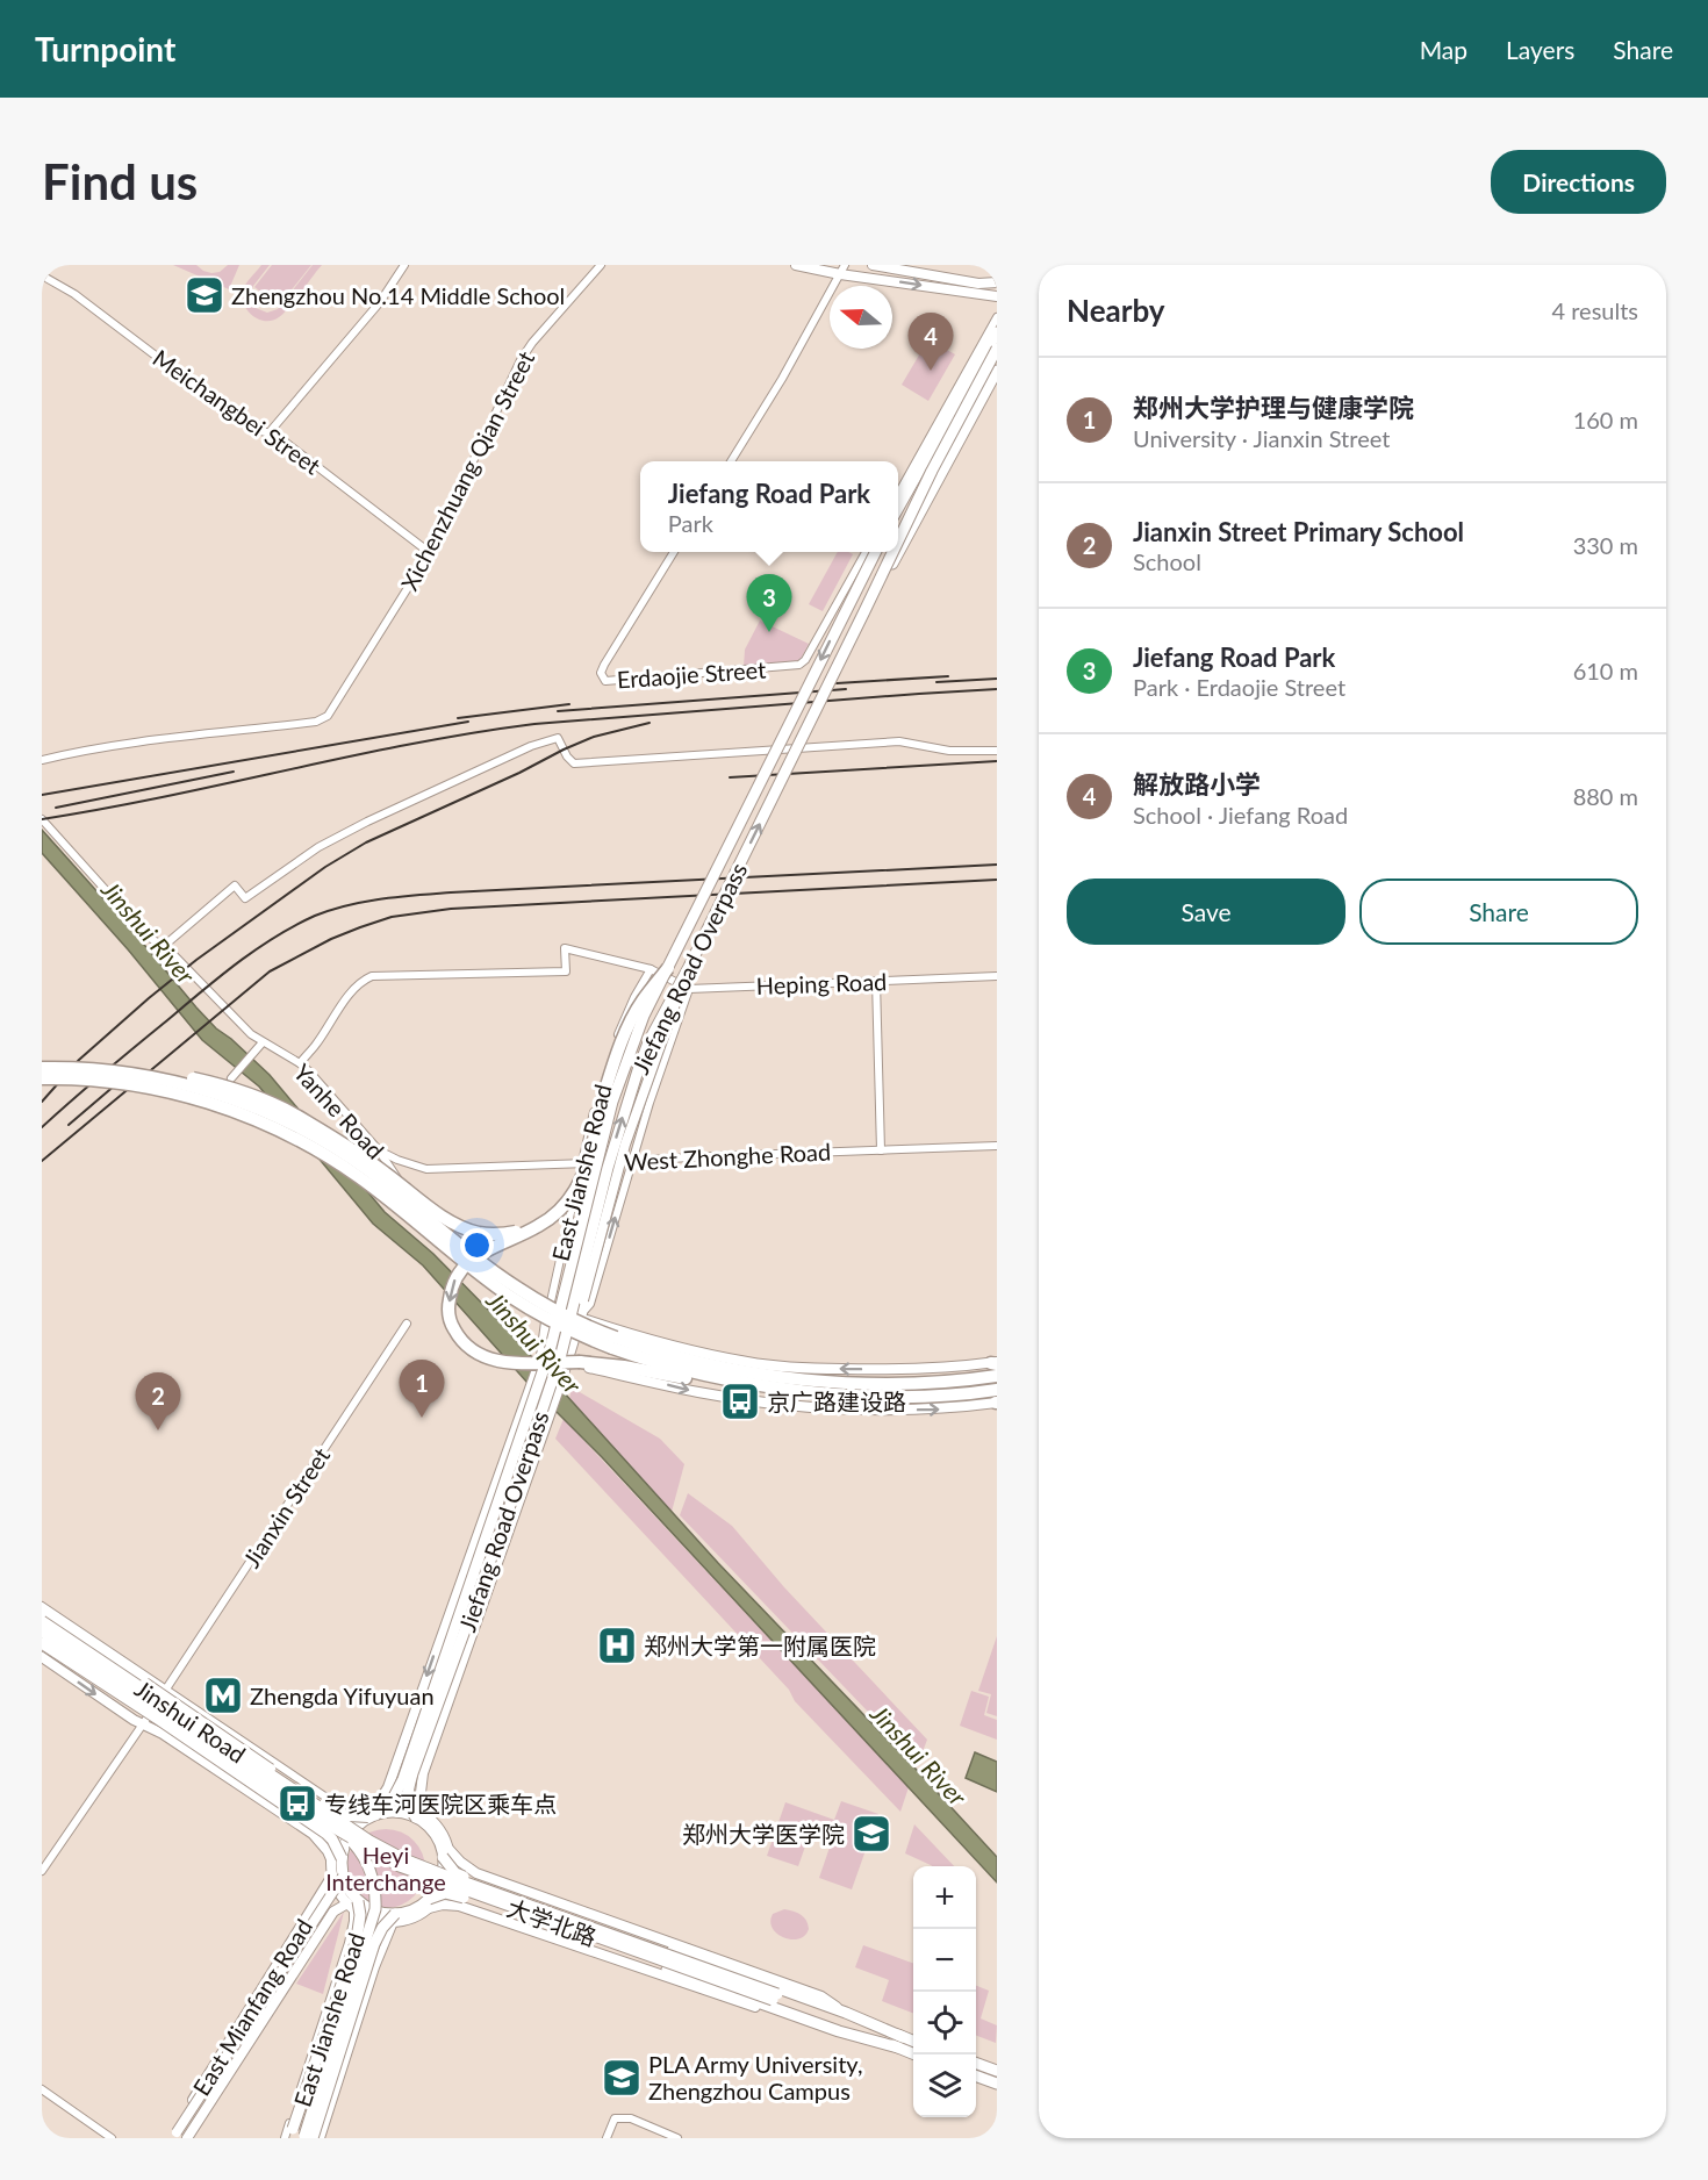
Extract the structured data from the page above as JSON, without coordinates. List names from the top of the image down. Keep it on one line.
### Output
{"streets":{"main road":["Jiefang Road Overpass","East Jianshe Road","Jinshui Road","大学北路"],"street":["Meichangbei Street","Xichenzhuang Qian Street","Erdaojie Street","Heping Road","Yanhe Road","West Zhonghe Road","Jianxin Street","East Mianfang Road"]},"crossings":[["Meichangbei Street","Xichenzhuang Qian Street"],["Heping Road","Yanhe Road"],["Heping Road","East Jianshe Road"],["Yanhe Road","West Zhonghe Road"],["West Zhonghe Road","East Jianshe Road"],["East Jianshe Road","East Mianfang Road"],["Jinshui Road","大学北路"]],"water":["Jinshui River"],"parks":["Heyi Interchange"],"places":{"school or university":["Zhengzhou No.14 Middle School","郑州大学医学院","PLA Army University, Zhengzhou Campus"],"bus stop":["京广路建设路","专线车河医院区乘车点"],"hospital":["郑州大学第一附属医院"],"metro station":["Zhengda Yifuyuan"]},"north":"left","page":{"header":"Turnpoint","nav":["Map","Layers","Share"],"buttons":["Directions",["Save","Share"]],"title":"Find us","heading":["Nearby","4 results"],"pins":["4","3","1","2"],"list":[{"mark":"1","name":"郑州大学护理与健康学院","note":"University · Jianxin Street","value":"160 m"},{"mark":"2","name":"Jianxin Street Primary School","note":"School","value":"330 m"},{"mark":"3","name":"Jiefang Road Park","note":"Park · Erdaojie Street","value":"610 m"},{"mark":"4","name":"解放路小学","note":"School · Jiefang Road","value":"880 m"}],"popup":["Jiefang Road Park","Park"],"map_buttons":["+","−"]}}
